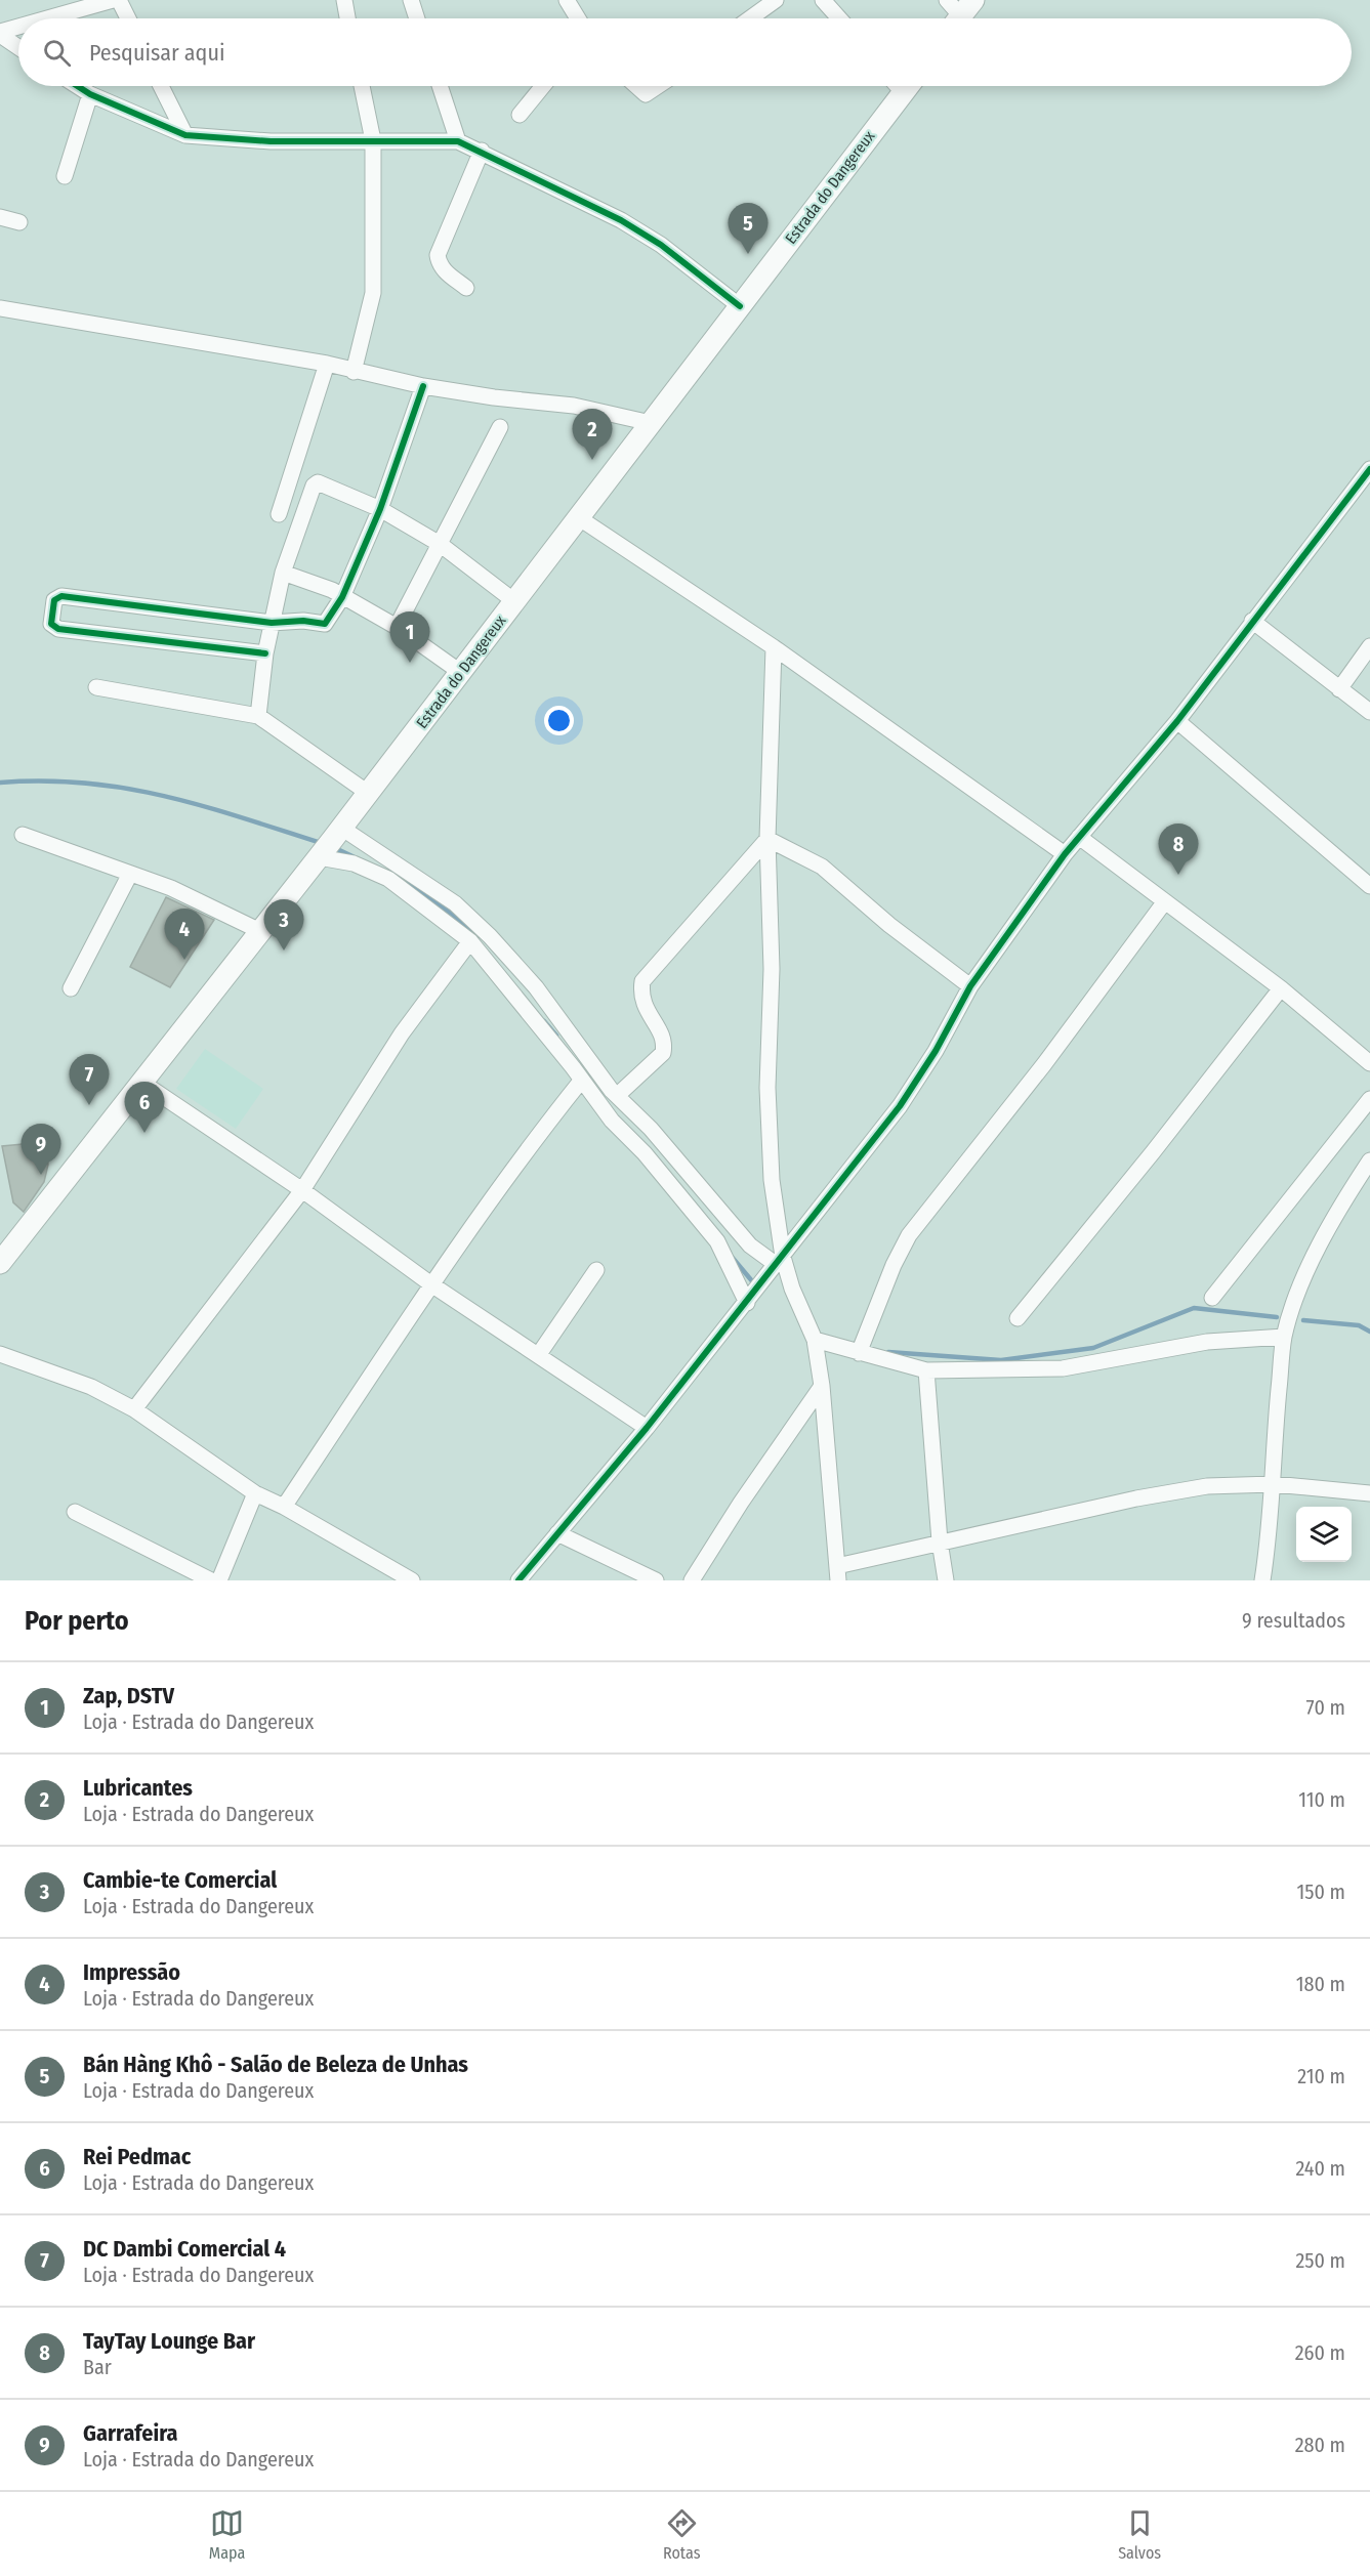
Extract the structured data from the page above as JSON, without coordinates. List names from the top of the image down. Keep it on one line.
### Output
{"streets":{"main road":["Estrada do Dangereux"]},"page":{"search":"Pesquisar aqui","pins":["5","2","1","8","3","4","7","6","9"],"heading":["Por perto","9 resultados"],"list":[{"mark":"1","name":"Zap, DSTV","note":"Loja · Estrada do Dangereux","value":"70 m"},{"mark":"2","name":"Lubricantes","note":"Loja · Estrada do Dangereux","value":"110 m"},{"mark":"3","name":"Cambie-te Comercial","note":"Loja · Estrada do Dangereux","value":"150 m"},{"mark":"4","name":"Impressão","note":"Loja · Estrada do Dangereux","value":"180 m"},{"mark":"5","name":"Bán Hàng Khô - Salão de Beleza de Unhas","note":"Loja · Estrada do Dangereux","value":"210 m"},{"mark":"6","name":"Rei Pedmac","note":"Loja · Estrada do Dangereux","value":"240 m"},{"mark":"7","name":"DC Dambi Comercial 4","note":"Loja · Estrada do Dangereux","value":"250 m"},{"mark":"8","name":"TayTay Lounge Bar","note":"Bar","value":"260 m"},{"mark":"9","name":"Garrafeira","note":"Loja · Estrada do Dangereux","value":"280 m"}],"nav":["Mapa","Rotas","Salvos"]}}
